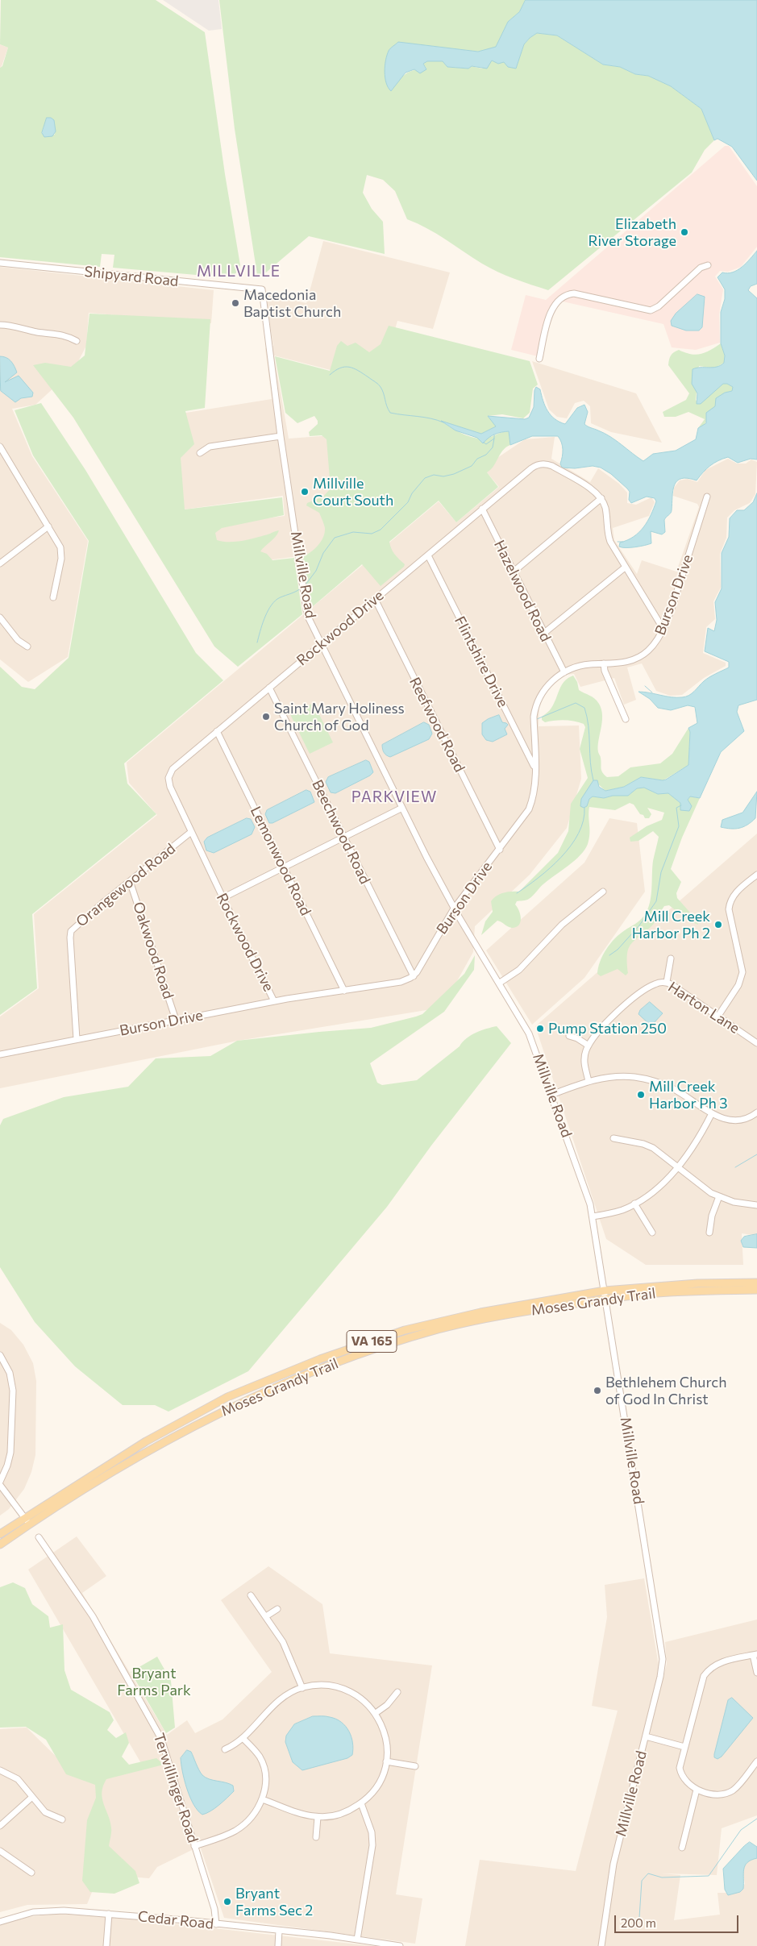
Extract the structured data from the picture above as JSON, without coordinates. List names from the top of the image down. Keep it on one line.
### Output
{"streets":{"main road":["Moses Grandy Trail","VA 165"],"street":["Shipyard Road","Millville Road","Hazelwood Road","Burson Drive","Rockwood Drive","Flintshire Drive","Reefwood Road","Beechwood Road","Lemonwood Road","Orangewood Road","Oakwood Road","Harton Lane","Terwillinger Road","Cedar Road"]},"crossings":[["Shipyard Road","Millville Road"],["Millville Road","Burson Drive"],["Millville Road","Rockwood Drive"],["Millville Road","Moses Grandy Trail"],["Hazelwood Road","Burson Drive"],["Hazelwood Road","Rockwood Drive"],["Burson Drive","Rockwood Drive"],["Burson Drive","Flintshire Drive"],["Burson Drive","Reefwood Road"],["Burson Drive","Beechwood Road"],["Burson Drive","Lemonwood Road"],["Burson Drive","Orangewood Road"],["Burson Drive","Oakwood Road"],["Rockwood Drive","Flintshire Drive"],["Rockwood Drive","Reefwood Road"],["Rockwood Drive","Beechwood Road"],["Rockwood Drive","Lemonwood Road"],["Rockwood Drive","Orangewood Road"],["Orangewood Road","Oakwood Road"],["Terwillinger Road","Cedar Road"]],"districts":["MILLVILLE","PARKVIEW"],"parks":["Bryant Farms Park"],"places":["Elizabeth River Storage","Macedonia Baptist Church","Millville Court South","Saint Mary Holiness Church of God","Mill Creek Harbor Ph 2","Pump Station 250","Mill Creek Harbor Ph 3","Bethlehem Church of God In Christ","Bryant Farms Sec 2"],"scale_bar":"200 m"}
